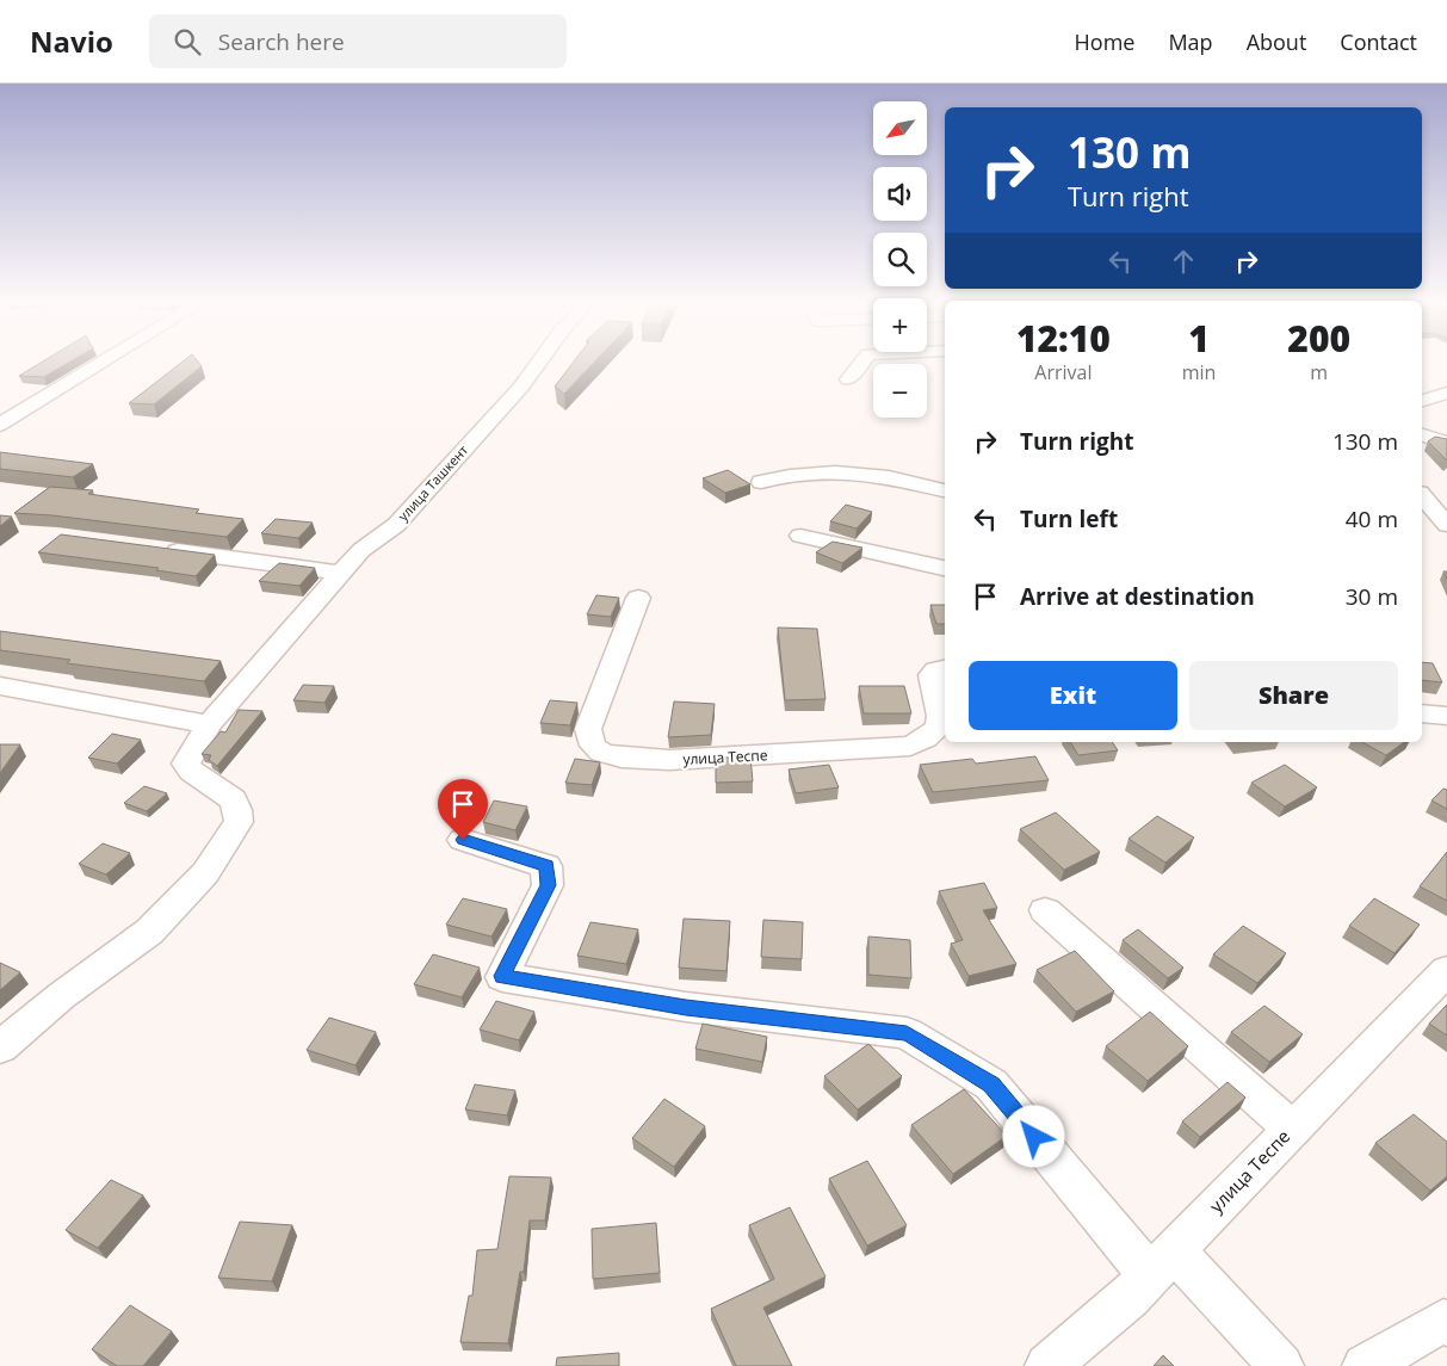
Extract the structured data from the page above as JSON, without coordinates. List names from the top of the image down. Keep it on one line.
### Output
{"streets":{"street":["улица Ташкент","улица Теспе"]},"north":"bottom left","page":{"header":"Navio","search":"Search here","nav":["Home","Map","About","Contact"],"map_buttons":["+","−"],"turn":["130 m","Turn right"],"eta":["12:10","Arrival","1","min","200","m"],"list":[{"name":"Turn right","value":"130 m"},{"name":"Turn left","value":"40 m"},{"name":"Arrive at destination","value":"30 m"}],"buttons":["Exit","Share"]}}
